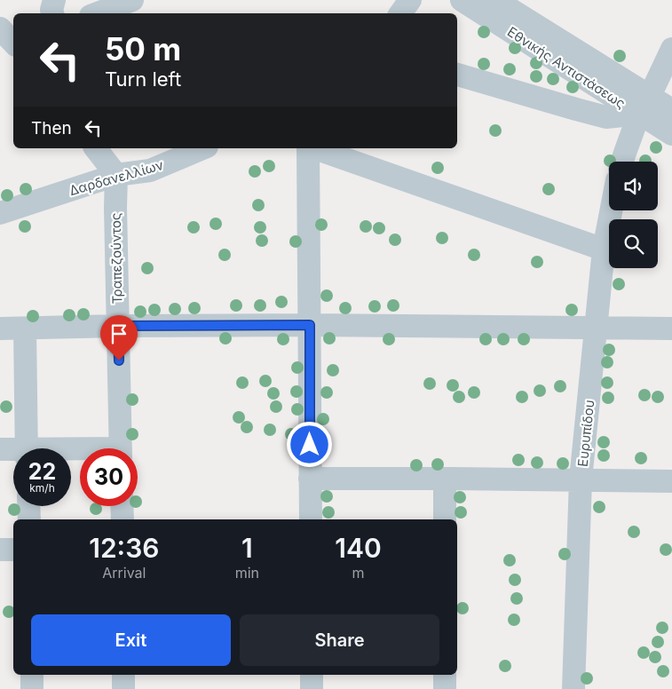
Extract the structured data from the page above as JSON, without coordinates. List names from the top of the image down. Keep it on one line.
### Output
{"streets":{"street":["Εθνικής Αντιστάσεως","Δαρδανελλίων","Τραπεζούντος","Ευρυπίδου"]},"crossings":[["Δαρδανελλίων","Τραπεζούντος"]],"page":{"turn":["50 m","Turn left"],"then":"Then","speed":"22 km/h","limit":"30","eta":["12:36","Arrival","1","min","140","m"],"buttons":["Exit","Share"]}}
